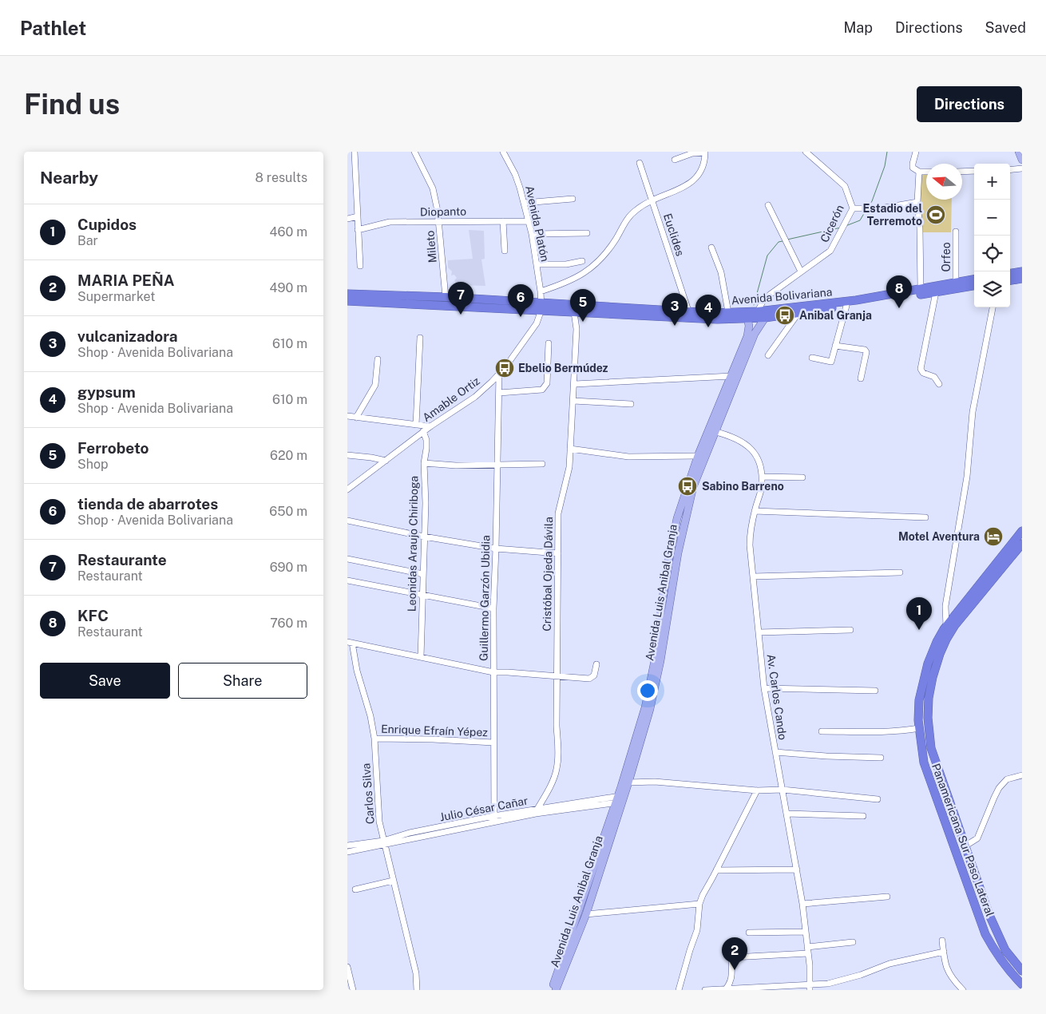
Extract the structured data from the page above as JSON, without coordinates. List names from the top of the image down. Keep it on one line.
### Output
{"streets":{"highway":["Avenida Bolivariana","Panamericana Sur Paso Lateral"],"main road":["Avenida Luis Anibal Granja"],"street":["Diopanto","Avenida Platón","Cicerón","Euclides","Mileto","Orfeo","Amable Ortiz","Leonidas Araujo Chiriboga","Cristóbal Ojeda Dávila","Guillermo Garzón Ubidia","Av. Carlos Cando","Enrique Efraín Yépez","Carlos Silva","Julio César Cañar"]},"crossings":[["Diopanto","Avenida Platón"],["Diopanto","Mileto"],["Avenida Platón","Avenida Bolivariana"],["Avenida Platón","Amable Ortiz"],["Cicerón","Avenida Bolivariana"],["Euclides","Avenida Bolivariana"],["Mileto","Avenida Bolivariana"],["Orfeo","Avenida Bolivariana"],["Avenida Bolivariana","Amable Ortiz"],["Avenida Bolivariana","Cristóbal Ojeda Dávila"],["Avenida Bolivariana","Avenida Luis Anibal Granja"],["Amable Ortiz","Leonidas Araujo Chiriboga"],["Amable Ortiz","Guillermo Garzón Ubidia"],["Cristóbal Ojeda Dávila","Julio César Cañar"],["Avenida Luis Anibal Granja","Av. Carlos Cando"],["Avenida Luis Anibal Granja","Julio César Cañar"],["Guillermo Garzón Ubidia","Enrique Efraín Yépez"],["Guillermo Garzón Ubidia","Julio César Cañar"],["Enrique Efraín Yépez","Carlos Silva"],["Carlos Silva","Julio César Cañar"]],"places":{"sports":["Estadio del Terremoto"],"bus stop":["Anibal Granja","Ebelio Bermúdez","Sabino Barreno"],"hotel":["Motel Aventura"]},"north":"left","page":{"header":"Pathlet","nav":["Map","Directions","Saved"],"buttons":["Directions",["Save","Share"]],"title":"Find us","heading":["Nearby","8 results"],"map_buttons":["+","−"],"list":[{"mark":"1","name":"Cupidos","note":"Bar","value":"460 m"},{"mark":"2","name":"MARIA PEÑA","note":"Supermarket","value":"490 m"},{"mark":"3","name":"vulcanizadora","note":"Shop · Avenida Bolivariana","value":"610 m"},{"mark":"4","name":"gypsum","note":"Shop · Avenida Bolivariana","value":"610 m"},{"mark":"5","name":"Ferrobeto","note":"Shop","value":"620 m"},{"mark":"6","name":"tienda de abarrotes","note":"Shop · Avenida Bolivariana","value":"650 m"},{"mark":"7","name":"Restaurante","note":"Restaurant","value":"690 m"},{"mark":"8","name":"KFC","note":"Restaurant","value":"760 m"}],"pins":["8","7","6","5","3","4","1","2"]}}
